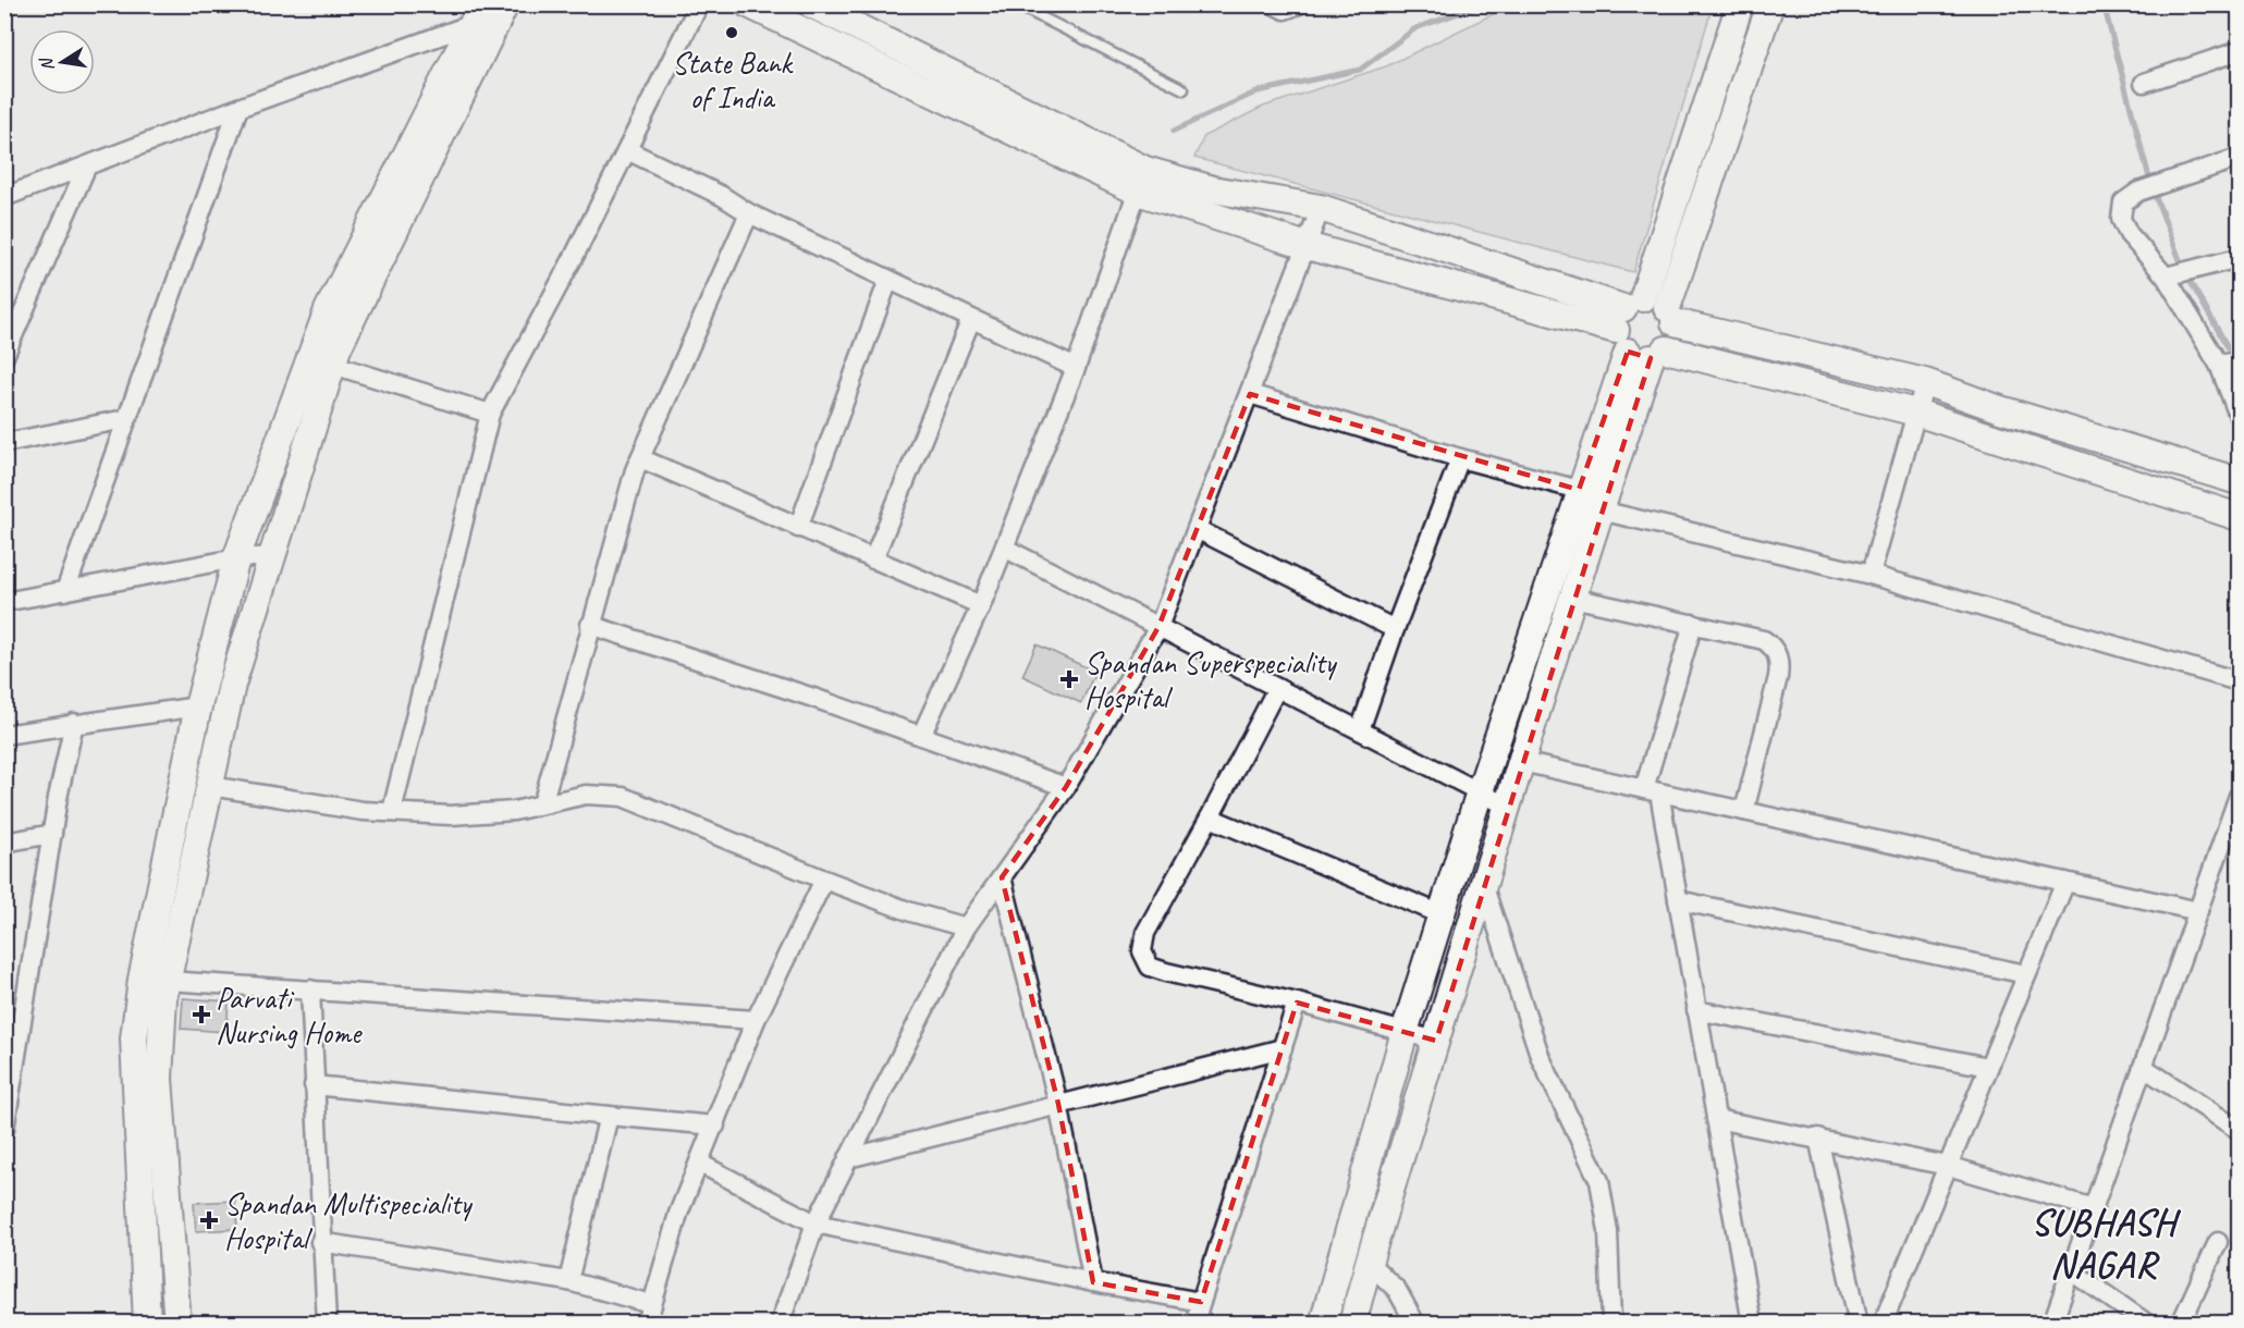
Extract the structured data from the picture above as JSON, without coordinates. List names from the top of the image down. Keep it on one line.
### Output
{"districts":["SUBHASH NAGAR"],"places":{"other":["State Bank of India"],"health":["Spandan Superspeciality Hospital","Parvati Nursing Home","Spandan Multispeciality Hospital"]},"north":"left"}
